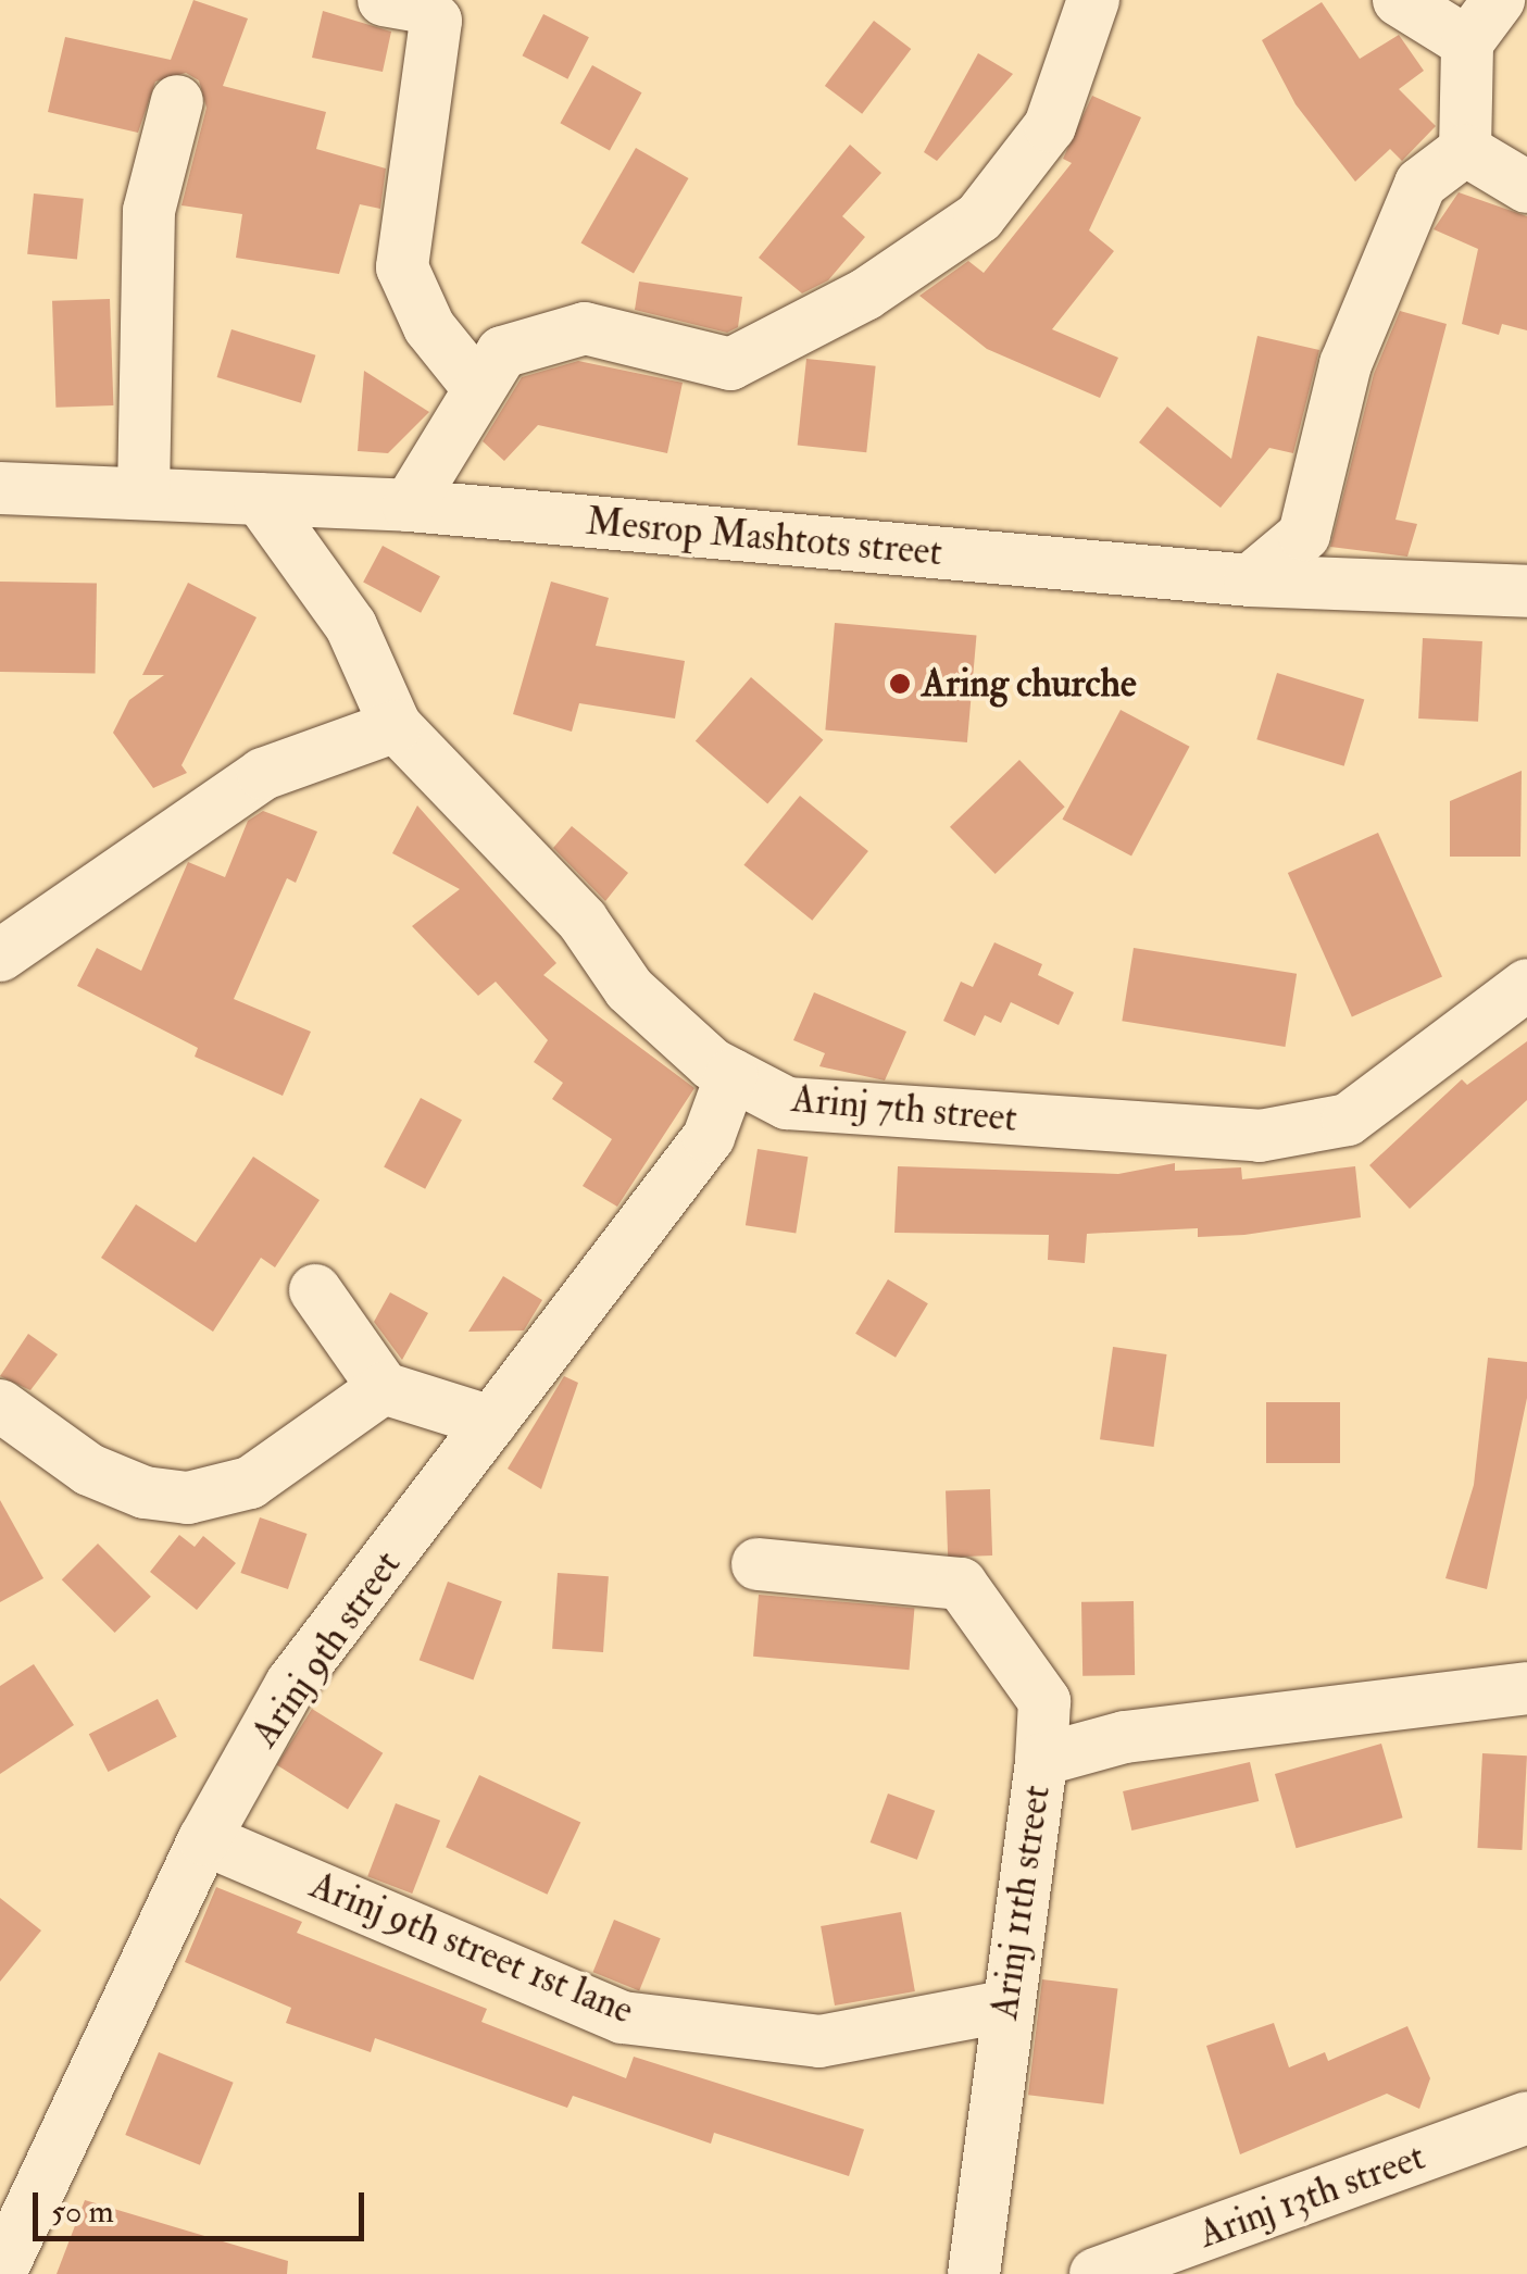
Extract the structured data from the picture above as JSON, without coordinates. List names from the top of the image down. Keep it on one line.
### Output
{"streets":{"street":["Mesrop Mashtots street","Arinj 7th street","Arinj 9th street","Arinj 11th street","Arinj 9th street 1st lane","Arinj 13th street"]},"crossings":[["Mesrop Mashtots street","Arinj 7th street"],["Arinj 7th street","Arinj 9th street"],["Arinj 9th street","Arinj 9th street 1st lane"],["Arinj 11th street","Arinj 9th street 1st lane"]],"places":["Aring churche"],"scale_bar":"50 m"}
